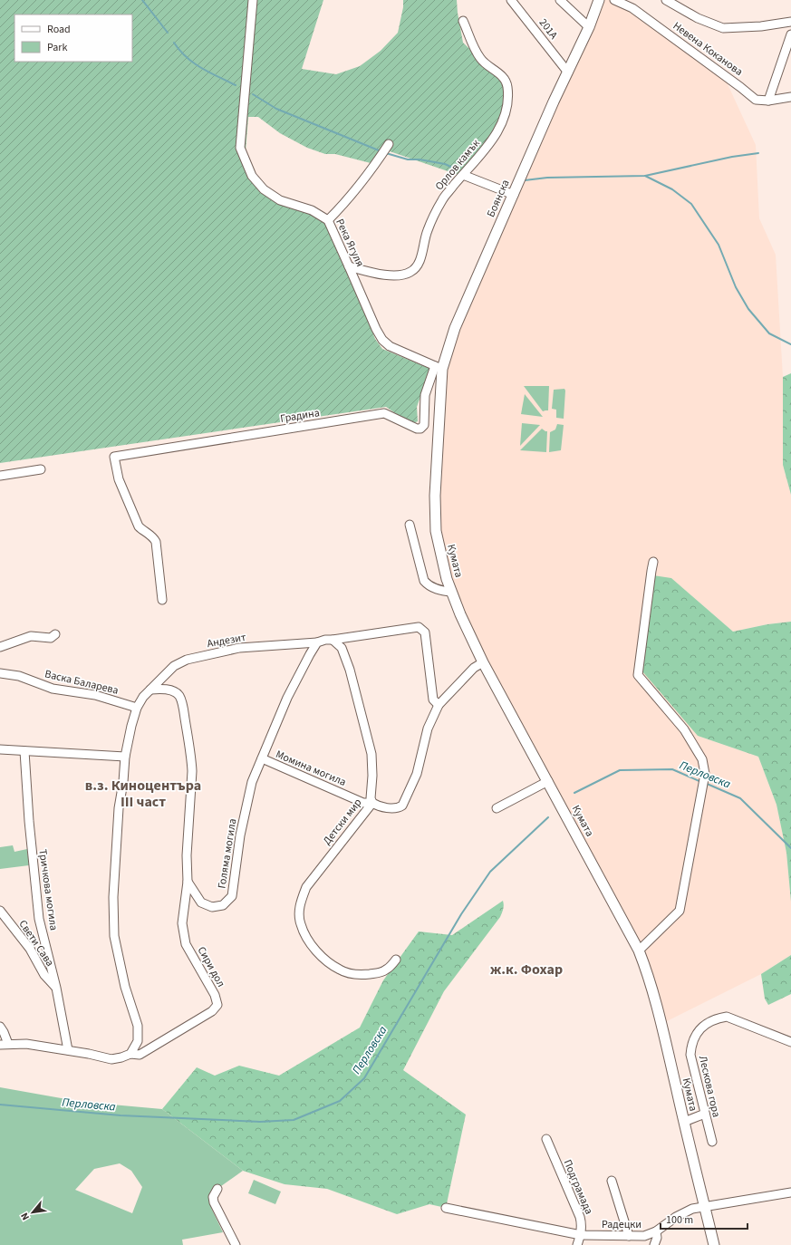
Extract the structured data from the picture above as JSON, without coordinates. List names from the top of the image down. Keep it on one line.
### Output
{"streets":{"main road":["Боянска","Кумата"],"street":["201А","Невена Коканова","Орлов камък","Река Ягуля","Градина","Андезит","Васка Баларева","Момина могила","Детски мир","Голяма могила","Тричкова могила","Свети Сава","Сири дол","Лескова гора","Подграмада","Радецки"]},"crossings":[["201А","Боянска"],["Орлов камък","Река Ягуля"],["Боянска","Река Ягуля"],["Боянска","Градина"],["Боянска","Кумата"],["Река Ягуля","Градина"],["Кумата","Детски мир"],["Кумата","Радецки"],["Андезит","Голяма могила"],["Момина могила","Детски мир"],["Момина могила","Голяма могила"],["Голяма могила","Сири дол"],["Тричкова могила","Свети Сава"],["Подграмада","Радецки"]],"districts":["в.з. Киноцентъра ІІІ част","ж.к. Фохар"],"water":["Перловска"],"legend":["Road","Park"],"scale_bar":"100 m","north":"bottom left"}
